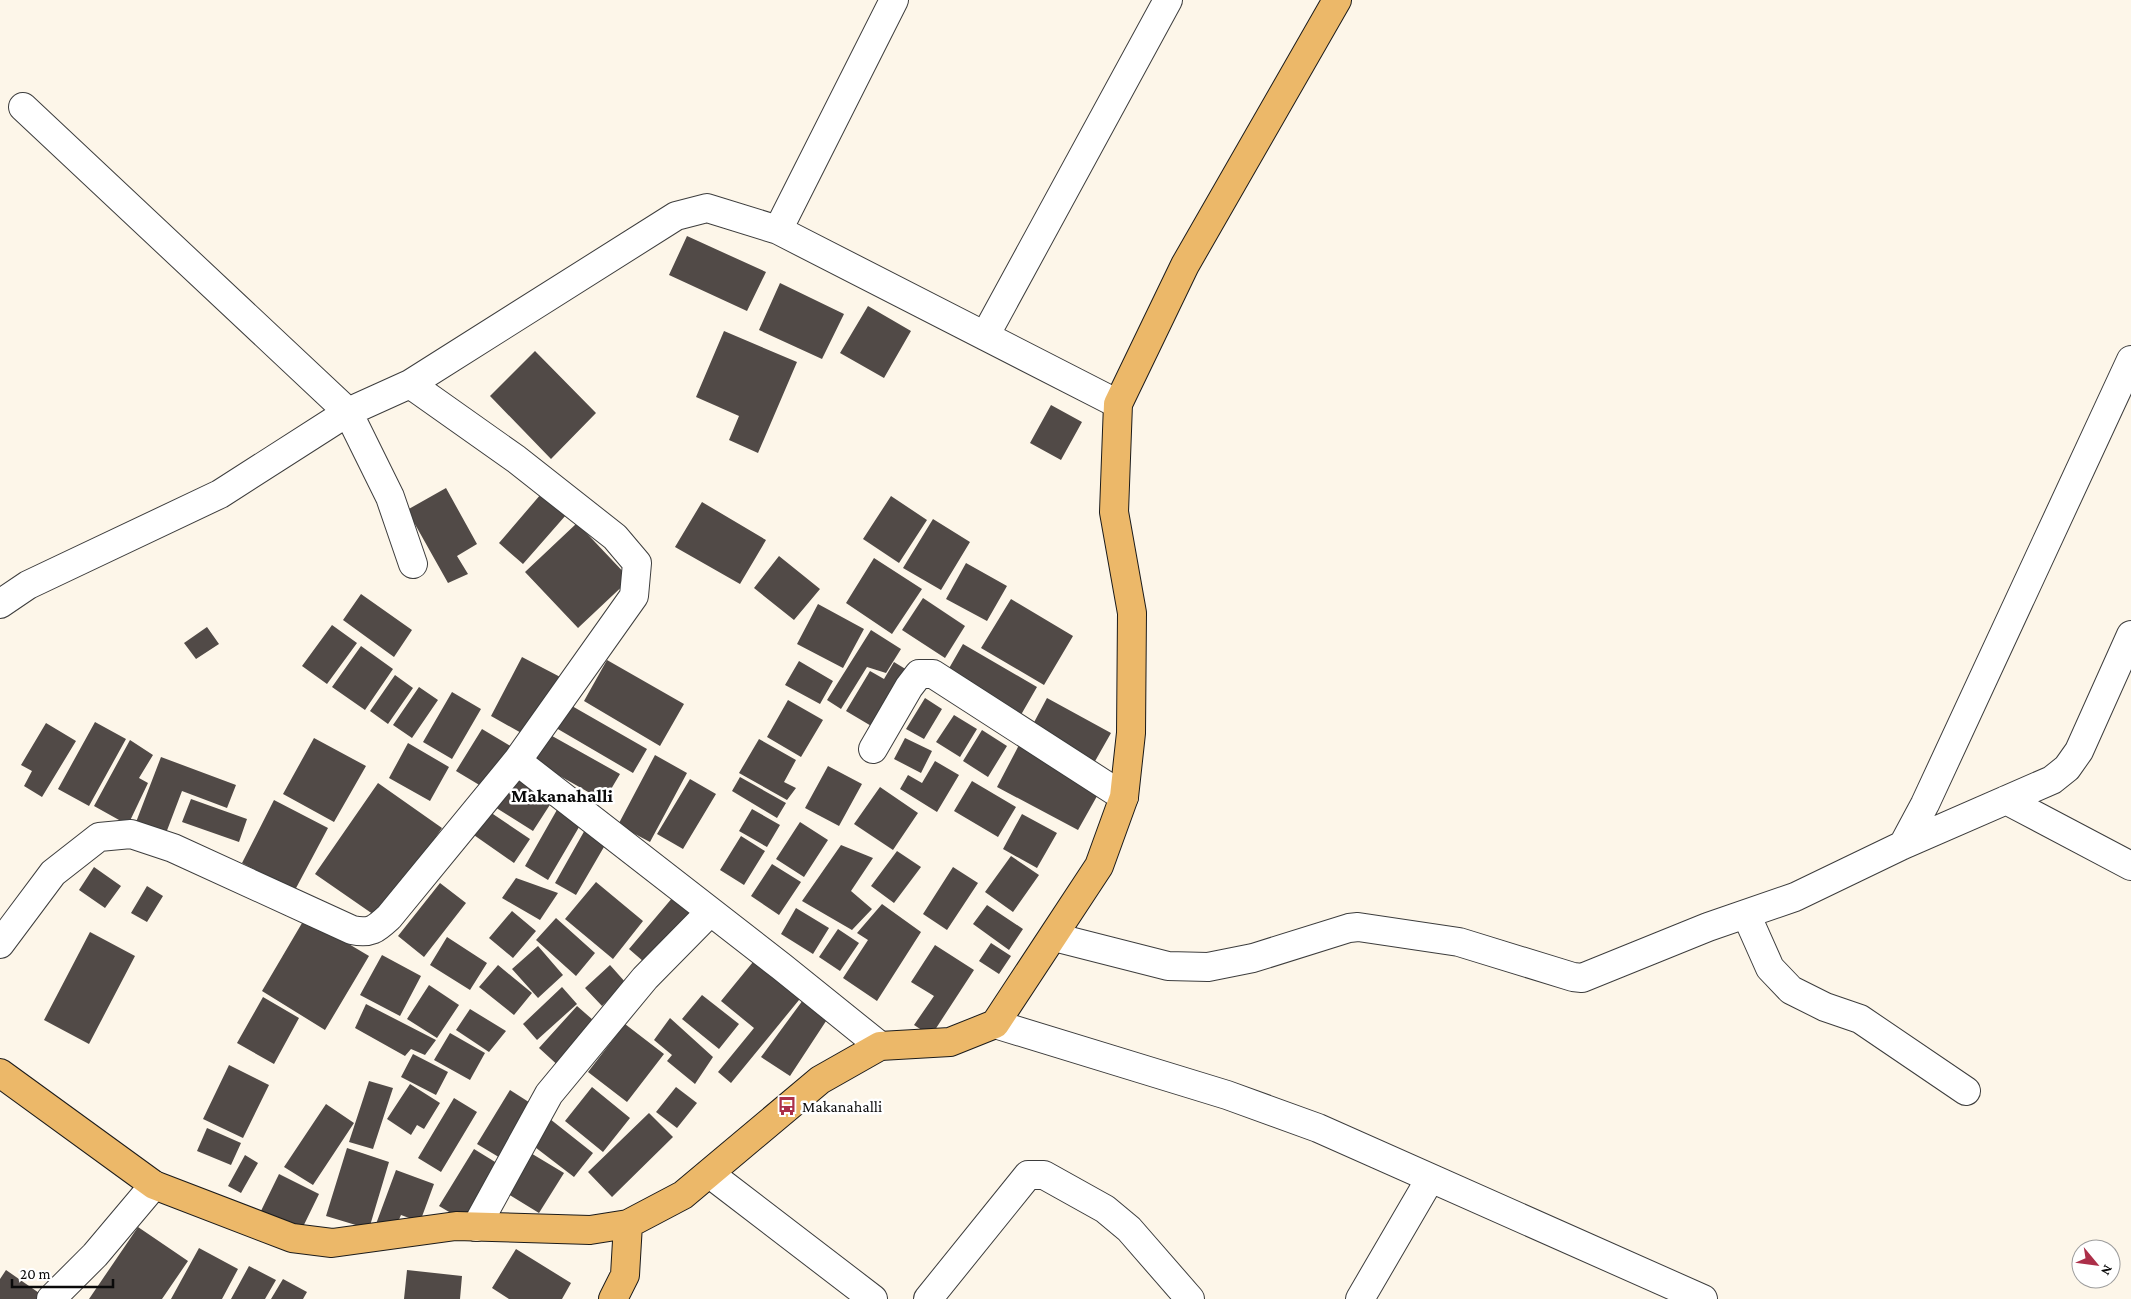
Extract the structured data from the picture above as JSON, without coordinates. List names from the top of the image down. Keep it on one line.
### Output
{"districts":["Makanahalli"],"places":{"bus stop":["Makanahalli"]},"scale_bar":"20 m","north":"bottom right"}
